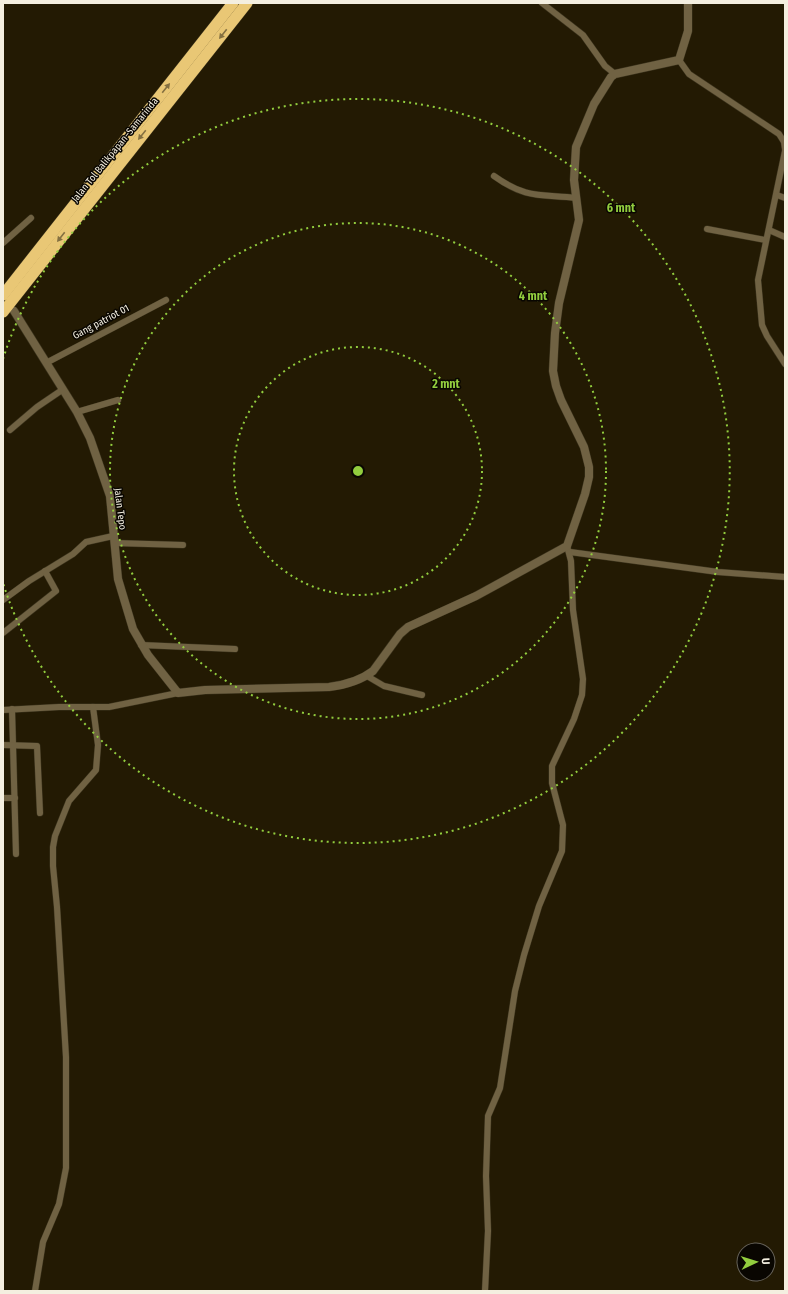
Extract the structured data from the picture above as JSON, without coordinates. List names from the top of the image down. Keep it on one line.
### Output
{"streets":{"highway":["Jalan Tol Balikpapan–Samarinda"],"street":["Gang patriot 01","Jalan Tepo"]},"crossings":[["Jalan Tol Balikpapan–Samarinda","Jalan Tepo"],["Gang patriot 01","Jalan Tepo"]],"north":"right","rings":["6 mnt","4 mnt","2 mnt"]}
